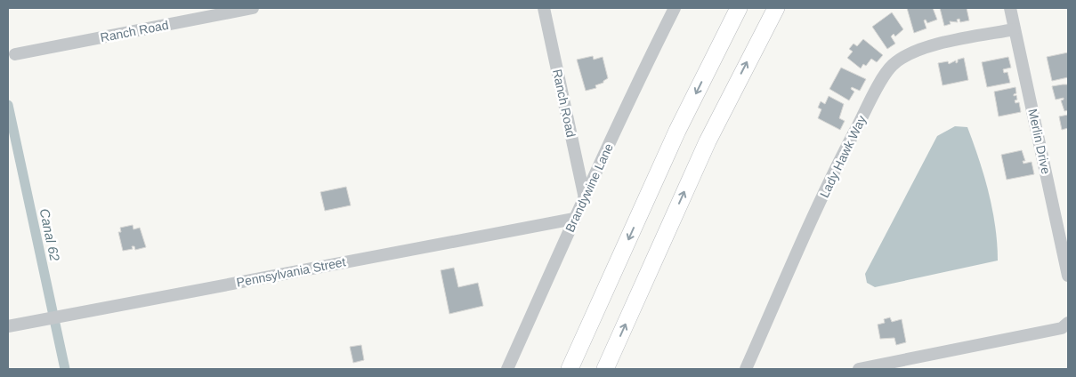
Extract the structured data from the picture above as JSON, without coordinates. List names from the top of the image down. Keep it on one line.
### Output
{"streets":{"street":["Ranch Road","Merlin Drive","Lady Hawk Way","Brandywine Lane","Pennsylvania Street"]},"crossings":[["Ranch Road","Brandywine Lane"],["Merlin Drive","Lady Hawk Way"],["Brandywine Lane","Pennsylvania Street"]],"water":["Canal 62"]}
